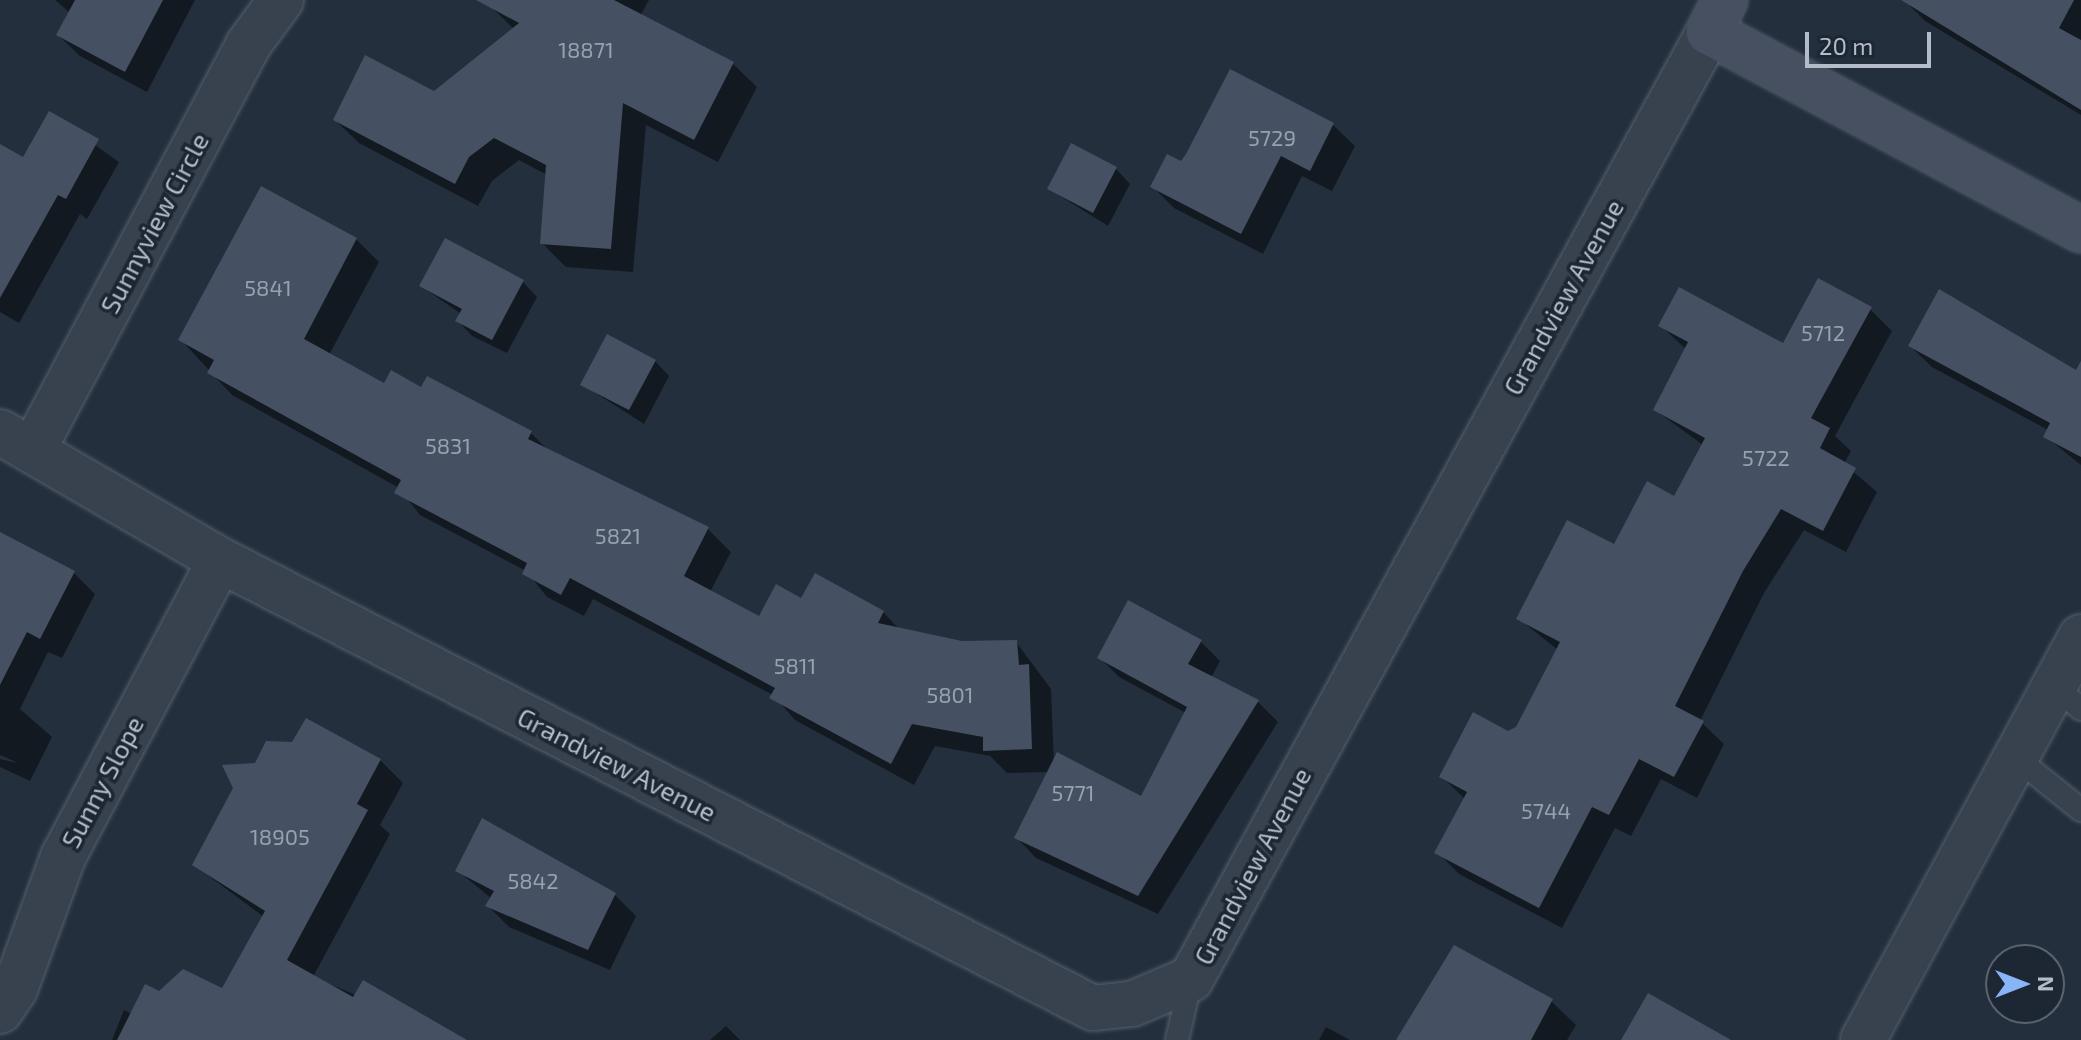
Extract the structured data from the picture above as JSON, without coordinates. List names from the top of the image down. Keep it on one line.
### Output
{"streets":{"street":["Sunnyview Circle","Grandview Avenue","Sunny Slope"]},"crossings":[["Sunnyview Circle","Grandview Avenue"],["Grandview Avenue","Sunny Slope"]],"house_numbers":["18871","5729","5841","5712","5831","5722","5821","5811","5801","5771","5744","18905","5842"],"scale_bar":"20 m","north":"right"}
